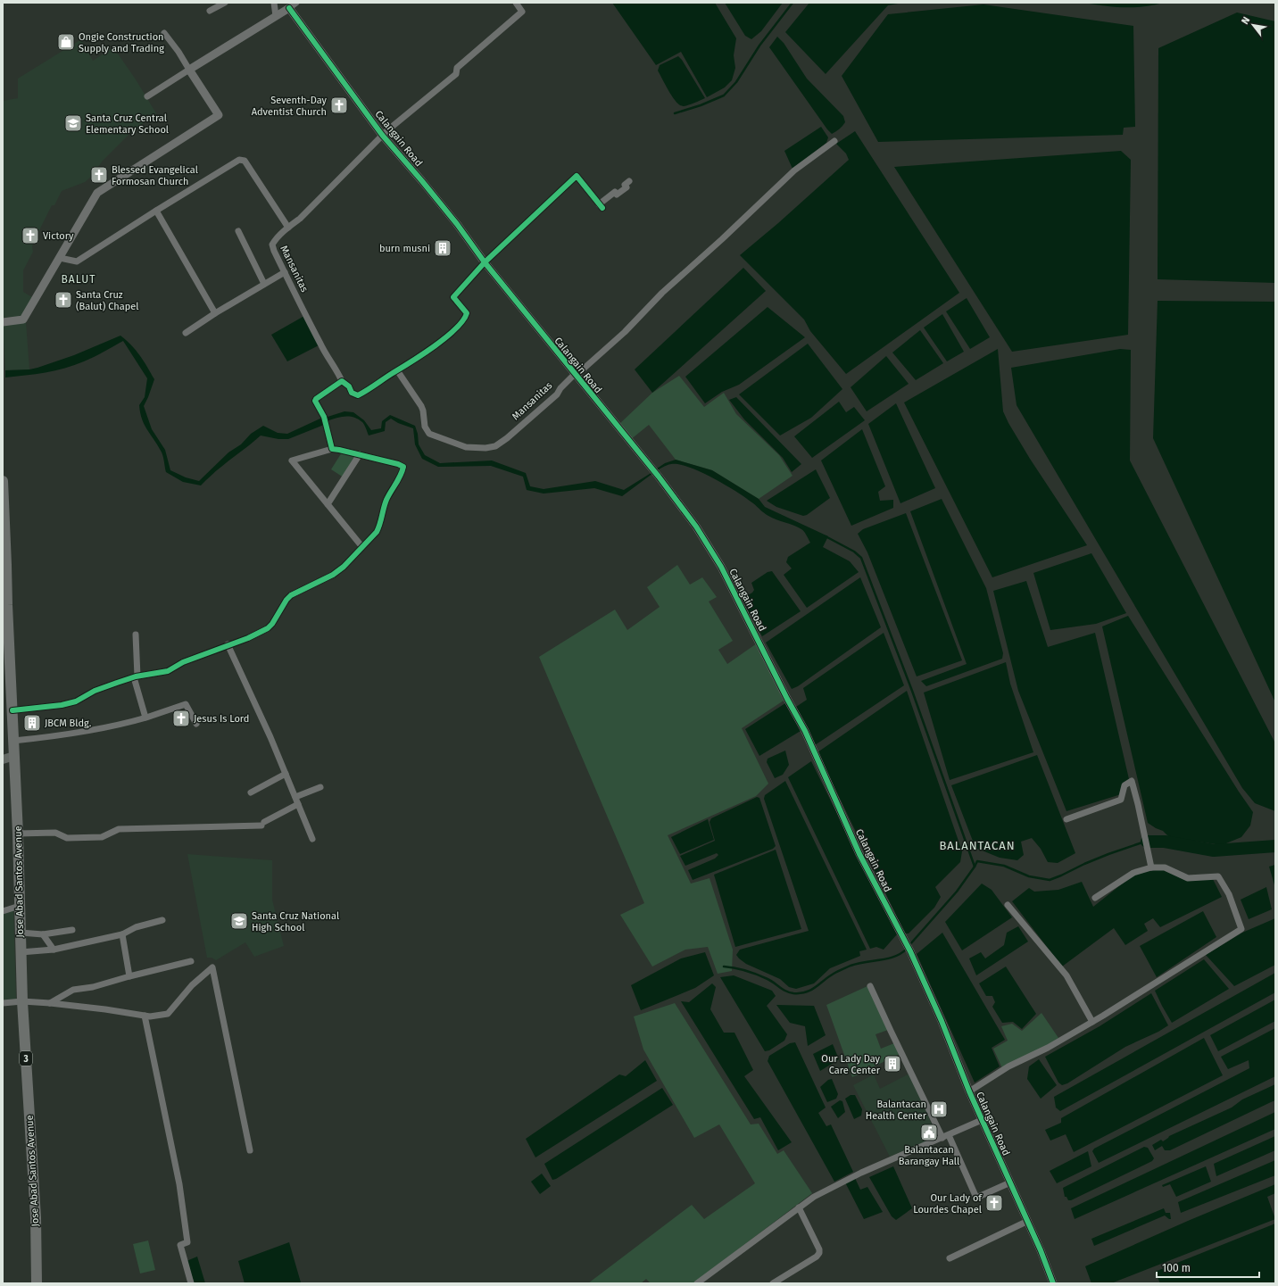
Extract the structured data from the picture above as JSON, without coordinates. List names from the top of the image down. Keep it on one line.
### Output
{"streets":{"main road":["Jose Abad Santos Avenue","3"],"street":["Calangain Road","Mansanitas"]},"crossings":[["Calangain Road","Mansanitas"]],"districts":["BALUT","BALANTACAN"],"places":{"shop":["Ongie Construction Supply and Trading"],"church":["Seventh-Day Adventist Church","Blessed Evangelical Formosan Church","Victory","Santa Cruz (Balut) Chapel","Jesus Is Lord","Our Lady of Lourdes Chapel"],"school or university":["Santa Cruz Central Elementary School","Santa Cruz National High School"],"building":["burn musni","JBCM Bldg.","Our Lady Day Care Center"],"hospital":["Balantacan Health Center"],"public building":["Balantacan Barangay Hall"]},"scale_bar":"100 m","north":"top left"}
